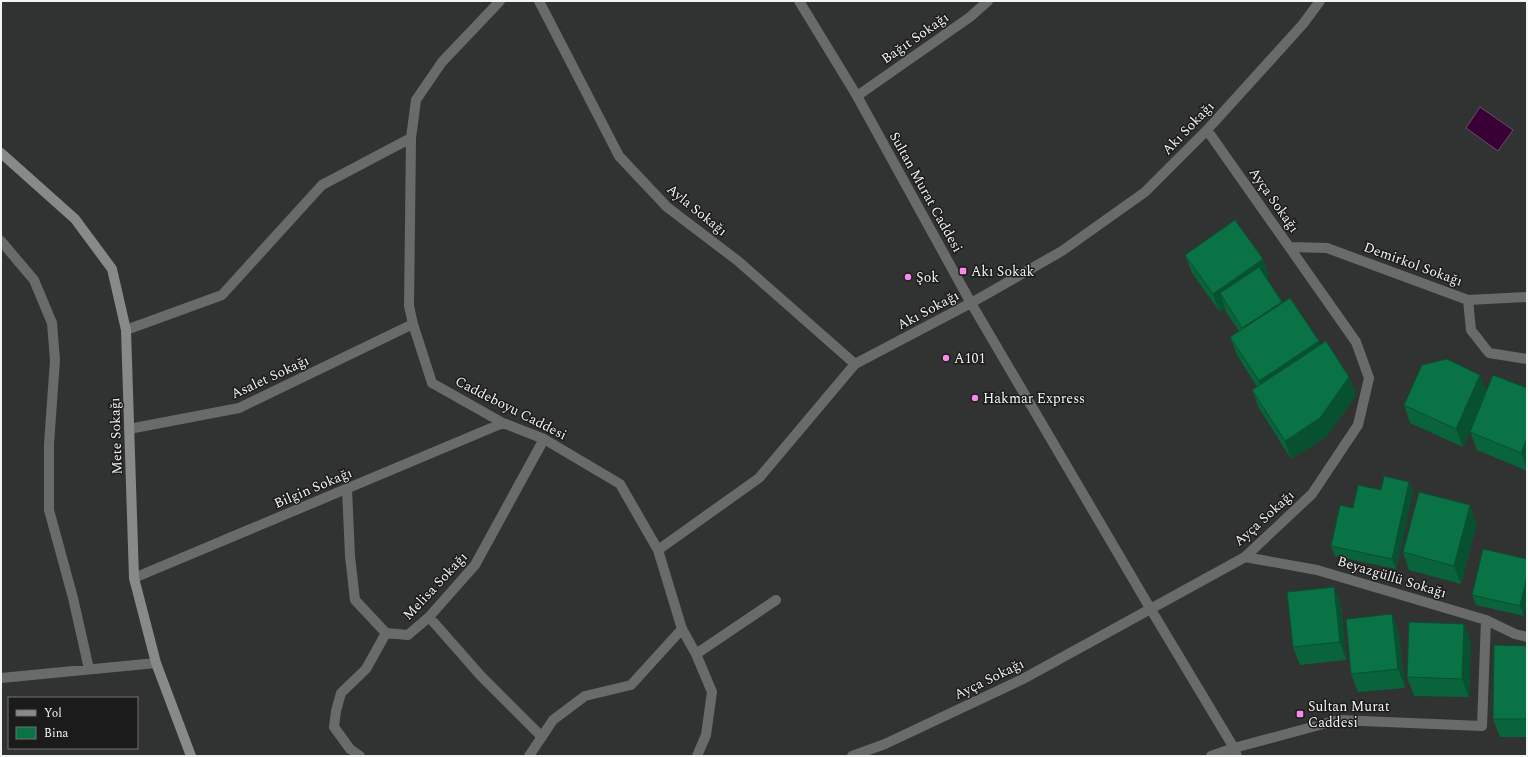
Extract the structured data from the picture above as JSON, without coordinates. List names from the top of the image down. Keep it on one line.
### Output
{"streets":{"main road":["Mete Sokağı"],"street":["Bağıt Sokağı","Akı Sokağı","Sultan Murat Caddesi","Ayça Sokağı","Ayla Sokağı","Demirkol Sokağı","Asalet Sokağı","Caddeboyu Caddesi","Bilgin Sokağı","Beyazgüllü Sokağı","Melisa Sokağı"]},"crossings":[["Bağıt Sokağı","Sultan Murat Caddesi"],["Akı Sokağı","Sultan Murat Caddesi"],["Akı Sokağı","Ayça Sokağı"],["Akı Sokağı","Ayla Sokağı"],["Akı Sokağı","Caddeboyu Caddesi"],["Sultan Murat Caddesi","Ayça Sokağı"],["Ayça Sokağı","Demirkol Sokağı"],["Ayça Sokağı","Beyazgüllü Sokağı"],["Asalet Sokağı","Caddeboyu Caddesi"],["Asalet Sokağı","Mete Sokağı"],["Caddeboyu Caddesi","Bilgin Sokağı"],["Caddeboyu Caddesi","Melisa Sokağı"],["Mete Sokağı","Bilgin Sokağı"]],"places":{"transit":["Akı Sokak","Sultan Murat Caddesi"],"other":["Şok","A101","Hakmar Express"]},"legend":["Yol","Bina"]}
